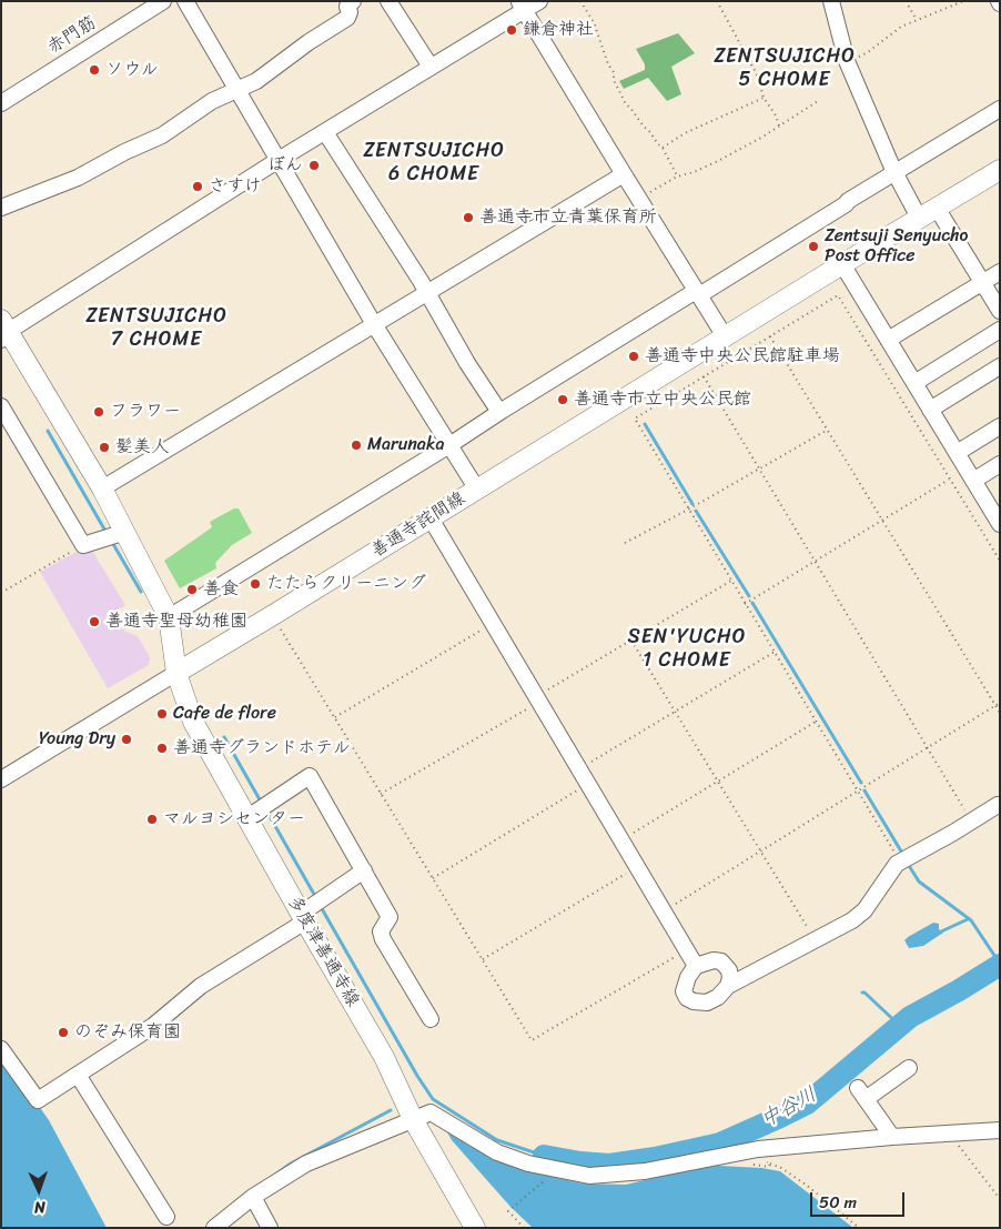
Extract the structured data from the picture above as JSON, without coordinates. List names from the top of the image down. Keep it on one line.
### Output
{"streets":{"main road":["善通寺詫間線","多度津善通寺線"],"street":["赤門筋"]},"crossings":[["善通寺詫間線","多度津善通寺線"]],"districts":["ZENTSUJICHO 5 CHOME","ZENTSUJICHO 6 CHOME","ZENTSUJICHO 7 CHOME","SEN'YUCHO 1 CHOME"],"water":["中谷川"],"places":["鎌倉神社","ソウル","ぼん","さすけ","善通寺市立青葉保育所","Zentsuji Senyucho Post Office","善通寺中央公民館駐車場","善通寺市立中央公民館","フラワー","Marunaka","髪美人","たたらクリーニング","善食","善通寺聖母幼稚園","Cafe de flore","Young Dry","善通寺グランドホテル","マルヨシセンター","のぞみ保育園"],"scale_bar":"50 m","north":"bottom"}
